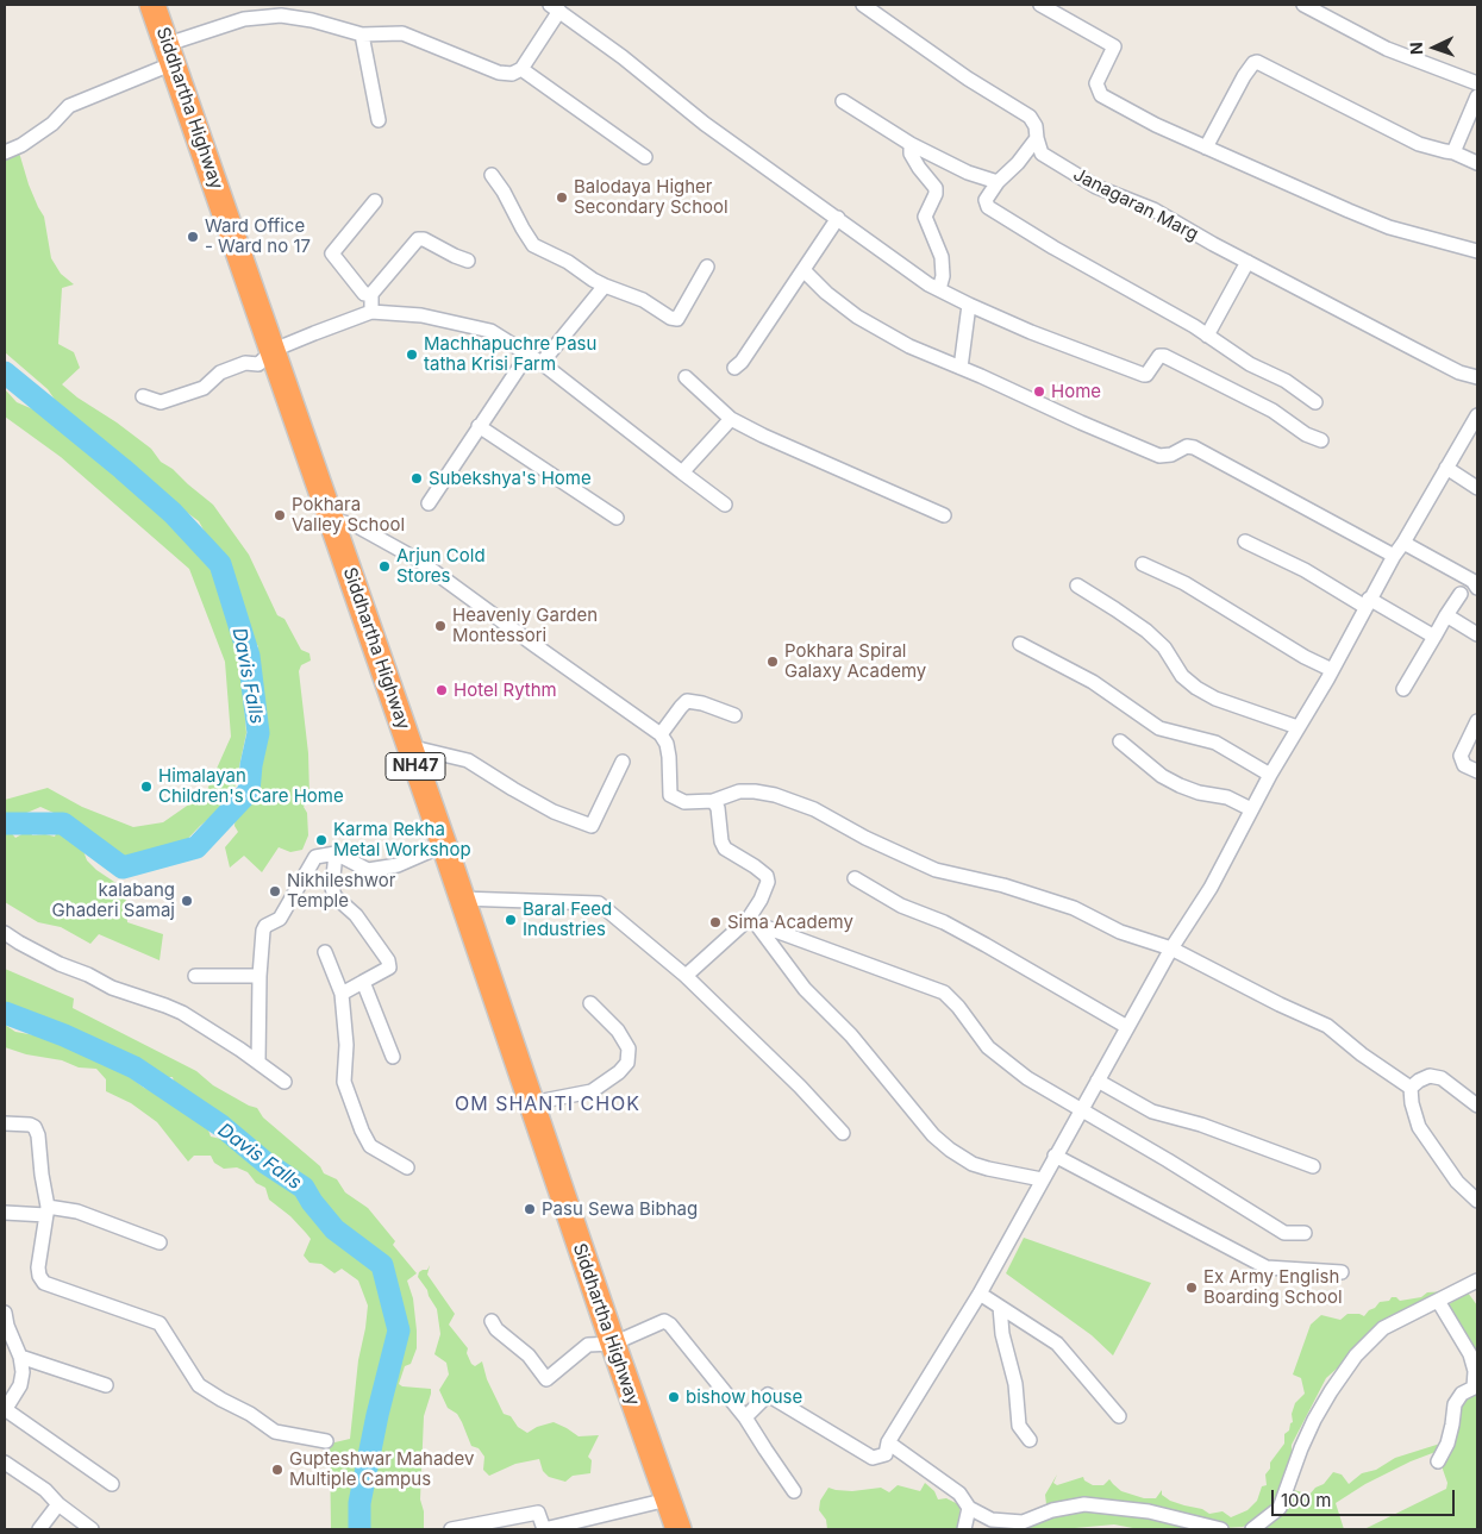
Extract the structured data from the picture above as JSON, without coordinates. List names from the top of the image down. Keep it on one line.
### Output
{"streets":{"highway":["Siddhartha Highway","NH47"],"street":["Janagaran Marg"]},"districts":["OM SHANTI CHOK"],"water":["Davis Falls"],"places":["Balodaya Higher Secondary School","Ward Office - Ward no 17","Machhapuchre Pasu tatha Krisi Farm","Home","Subekshya's Home","Pokhara Valley School","Arjun Cold Stores","Heavenly Garden Montessori","Pokhara Spiral Galaxy Academy","Hotel Rythm","Himalayan Children's Care Home","Karma Rekha Metal Workshop","Nikhileshwor Temple","kalabang Ghaderi Samaj","Baral Feed Industries","Sima Academy","Pasu Sewa Bibhag","Ex Army English Boarding School","bishow house","Gupteshwar Mahadev Multiple Campus"],"scale_bar":"100 m","north":"left"}
